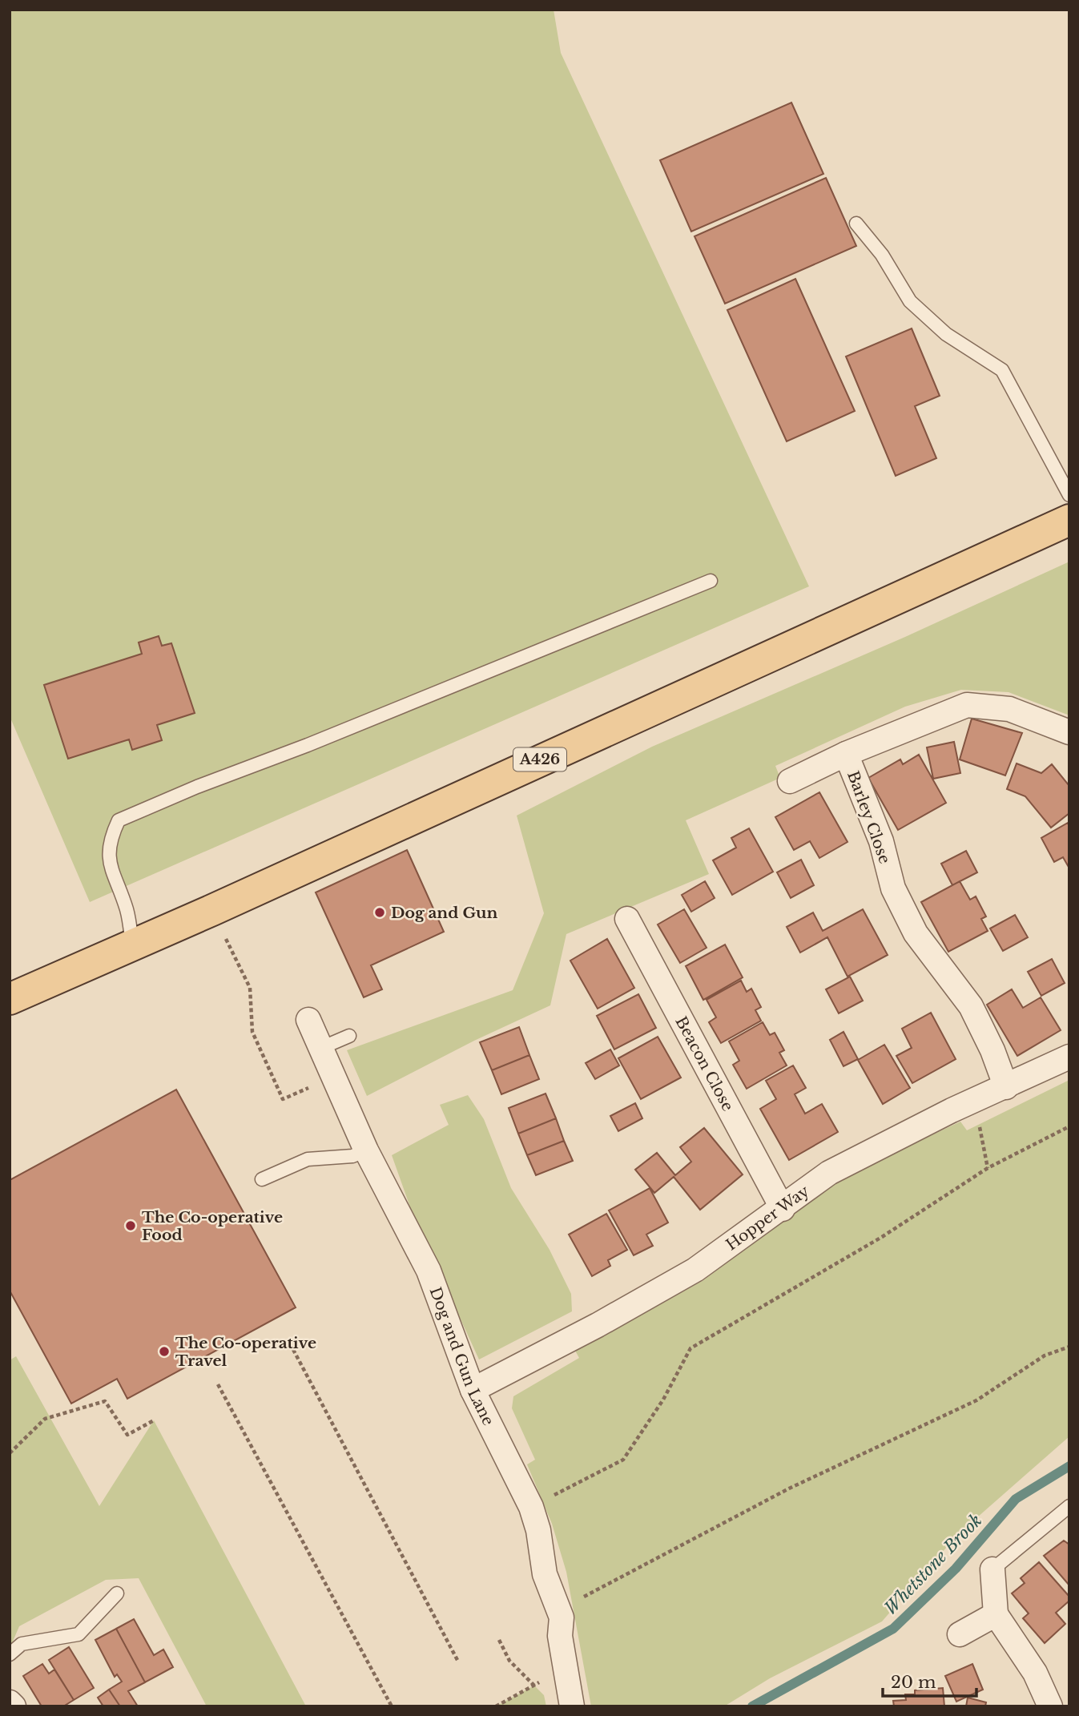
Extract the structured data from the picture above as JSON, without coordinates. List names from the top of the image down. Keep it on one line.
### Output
{"streets":{"main road":["A426"],"street":["Barley Close","Beacon Close","Hopper Way","Dog and Gun Lane"]},"crossings":[["Barley Close","Hopper Way"],["Beacon Close","Hopper Way"],["Hopper Way","Dog and Gun Lane"]],"water":["Whetstone Brook"],"places":["Dog and Gun","The Co-operative Food","The Co-operative Travel"],"scale_bar":"20 m"}
